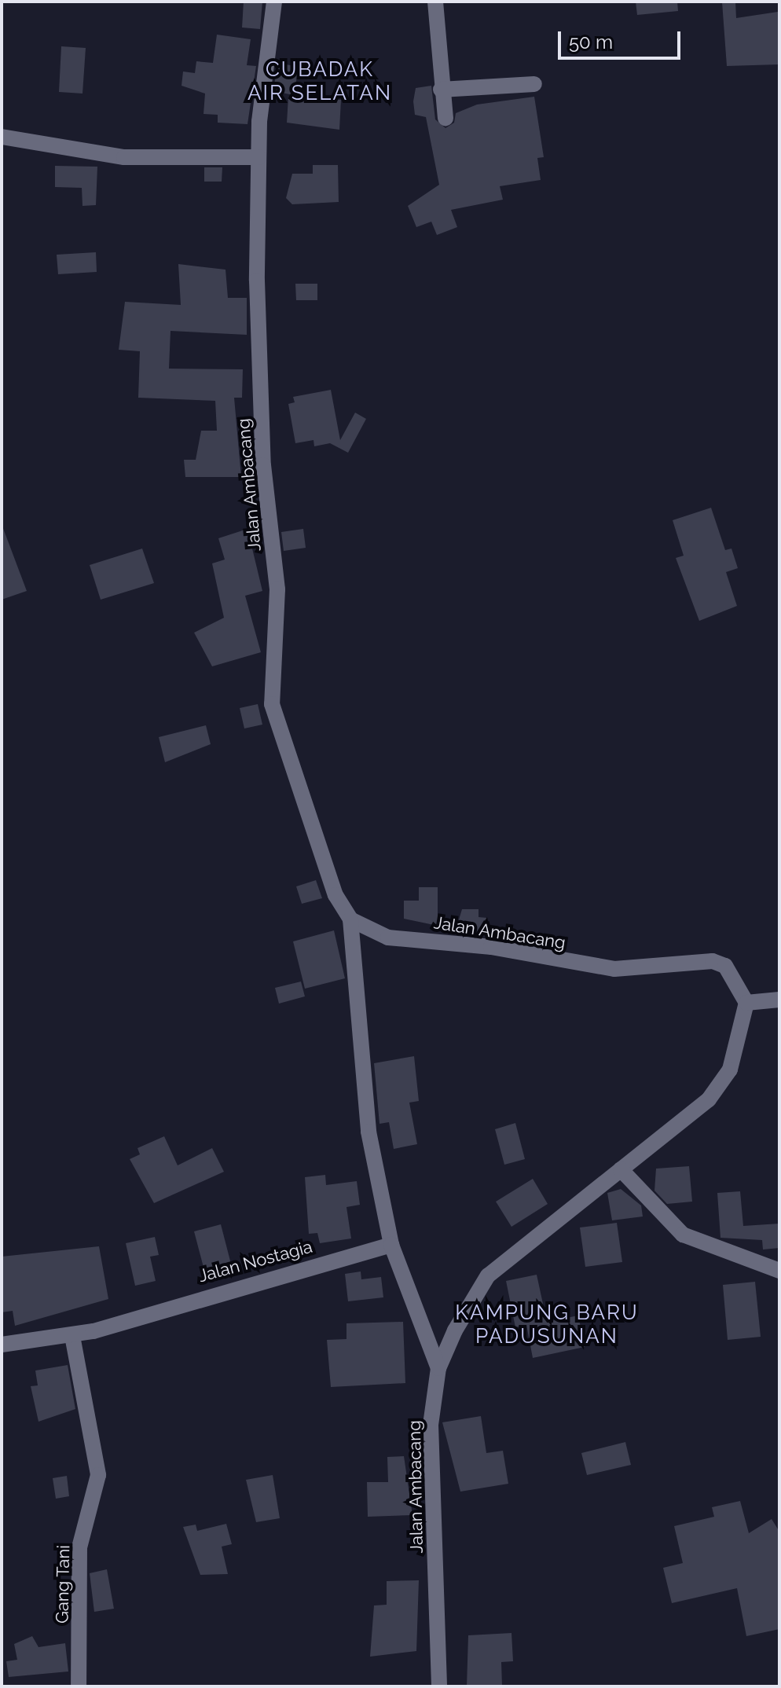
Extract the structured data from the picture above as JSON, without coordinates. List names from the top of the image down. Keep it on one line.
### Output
{"streets":{"street":["Jalan Ambacang","Jalan Nostagia","Gang Tani"]},"crossings":[["Jalan Nostagia","Gang Tani"]],"districts":["CUBADAK AIR SELATAN","KAMPUNG BARU PADUSUNAN"],"scale_bar":"50 m"}
